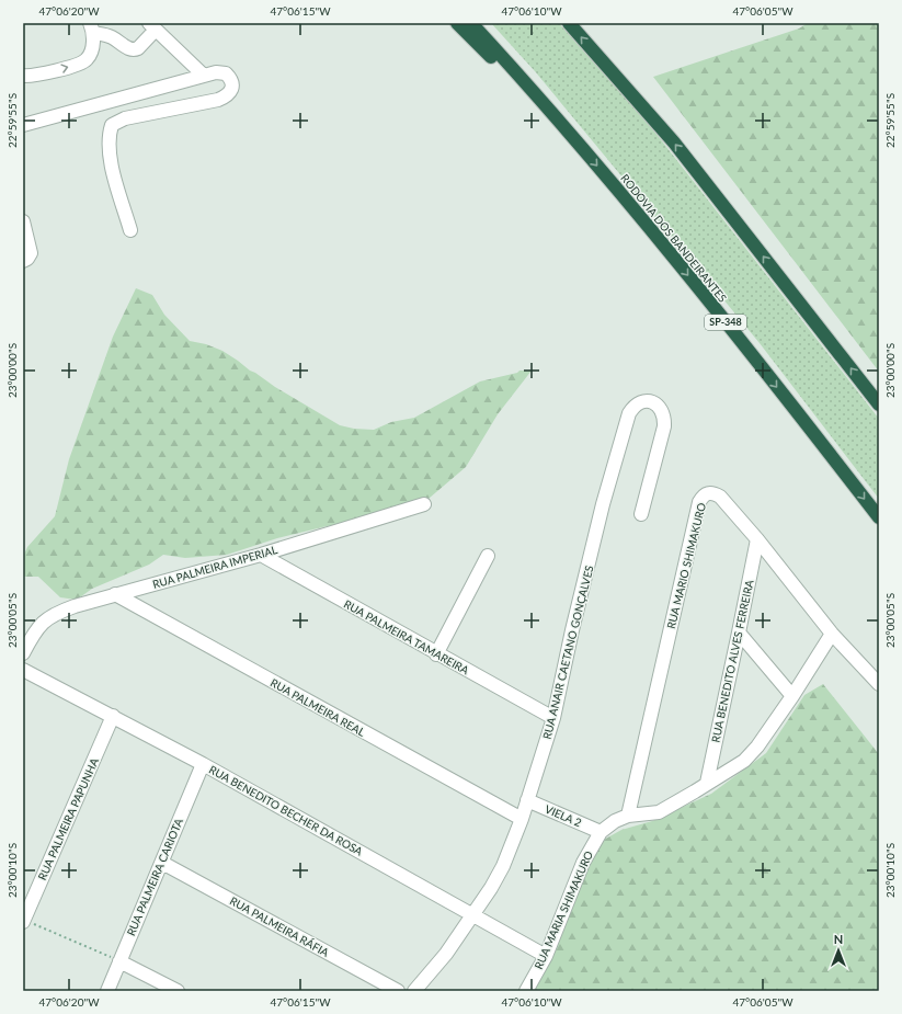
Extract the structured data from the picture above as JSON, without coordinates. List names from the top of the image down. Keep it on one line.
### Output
{"streets":{"highway":["RODOVIA DOS BANDEIRANTES","SP-348"],"street":["RUA MARIO SHIMAKURO","RUA PALMEIRA IMPERIAL","RUA PALMEIRA TAMAREIRA","RUA ANAIR CAETANO GONÇALVES","RUA BENEDITO ALVES FERREIRA","RUA PALMEIRA REAL","RUA BENEDITO BECHER DA ROSA","VIELA 2","RUA PALMEIRA PAPUNHA","RUA PALMEIRA CARIOTA","RUA MARIA SHIMAKURO","RUA PALMEIRA RÁFIA"]},"crossings":[["RUA MARIO SHIMAKURO","RUA BENEDITO ALVES FERREIRA"],["RUA MARIO SHIMAKURO","RUA MARIA SHIMAKURO"],["RUA PALMEIRA IMPERIAL","RUA PALMEIRA TAMAREIRA"],["RUA PALMEIRA IMPERIAL","RUA PALMEIRA REAL"],["RUA PALMEIRA TAMAREIRA","RUA ANAIR CAETANO GONÇALVES"],["RUA ANAIR CAETANO GONÇALVES","RUA PALMEIRA REAL"],["RUA ANAIR CAETANO GONÇALVES","RUA BENEDITO BECHER DA ROSA"],["RUA ANAIR CAETANO GONÇALVES","VIELA 2"],["RUA BENEDITO ALVES FERREIRA","RUA MARIA SHIMAKURO"],["RUA BENEDITO BECHER DA ROSA","RUA PALMEIRA PAPUNHA"],["RUA BENEDITO BECHER DA ROSA","RUA PALMEIRA CARIOTA"],["RUA BENEDITO BECHER DA ROSA","RUA MARIA SHIMAKURO"],["VIELA 2","RUA MARIA SHIMAKURO"],["RUA PALMEIRA CARIOTA","RUA PALMEIRA RÁFIA"]],"north":"top","coordinates":["47°06'20\"W","47°06'15\"W","47°06'10\"W","47°06'05\"W","22°59'55\"S","23°00'00\"S","23°00'05\"S","23°00'10\"S"]}
